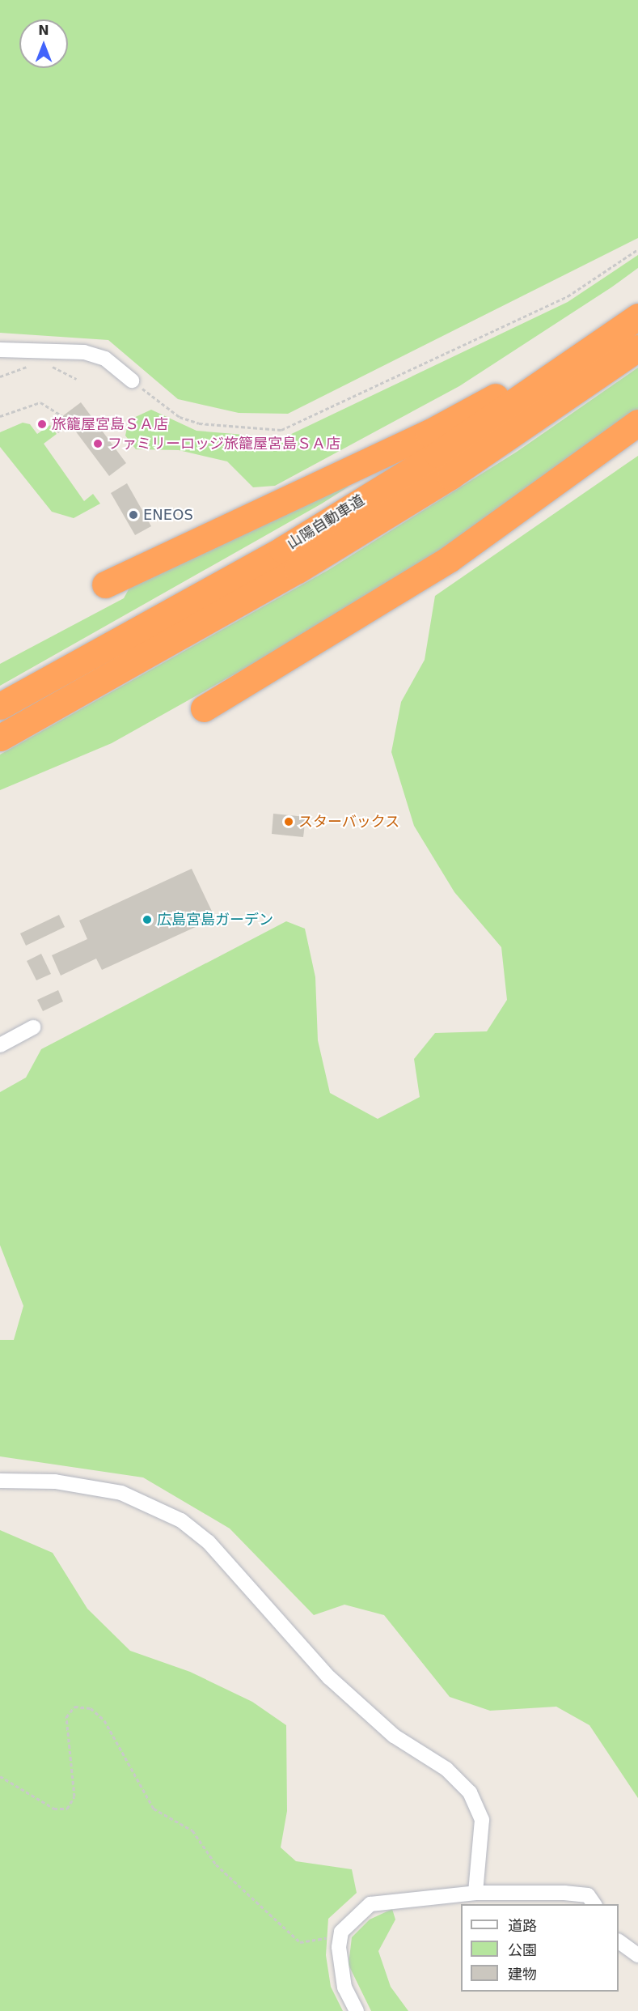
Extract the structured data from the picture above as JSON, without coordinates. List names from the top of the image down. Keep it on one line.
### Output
{"streets":{"highway":["山陽自動車道"]},"places":["旅籠屋宮島ＳＡ店","ファミリーロッジ旅籠屋宮島ＳＡ店","ENEOS","スターバックス","広島宮島ガーデン"],"legend":["道路","公園","建物"],"north":"top"}
